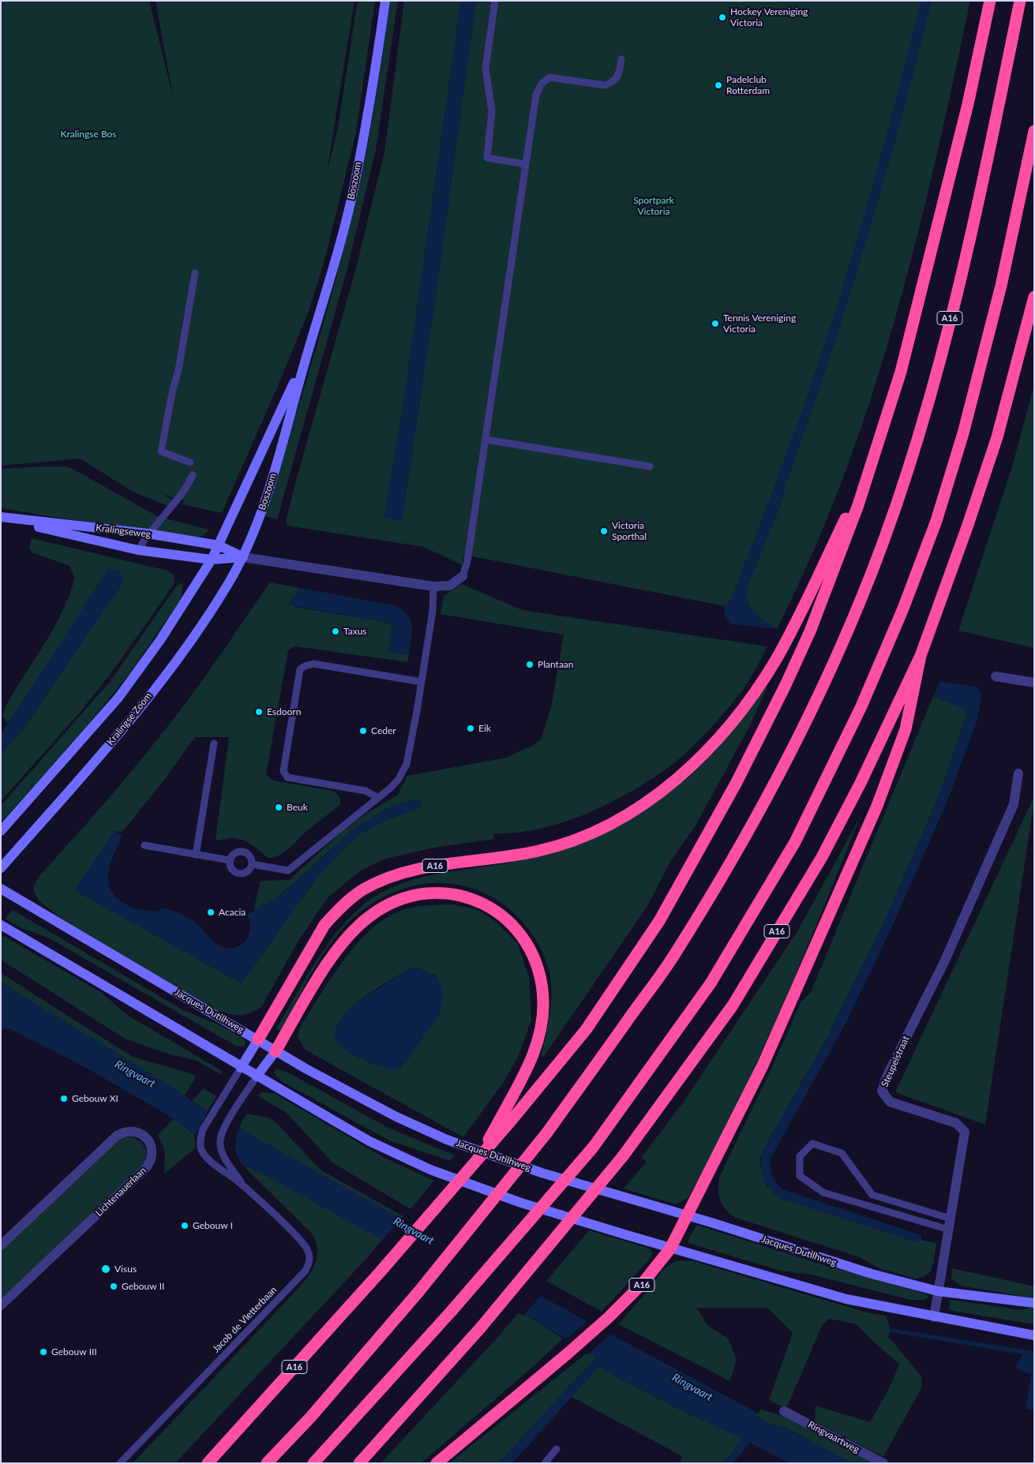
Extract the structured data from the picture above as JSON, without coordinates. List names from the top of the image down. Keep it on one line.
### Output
{"streets":{"highway":["A16"],"main road":["Boszoom","Kralingseweg","Kralingse Zoom","Jacques Dutilhweg"],"street":["Steupelstraat","Lichtenauerlaan","Ringvaartweg"],"lane":["Jacob de Vletterbaan"]},"crossings":[["Boszoom","Kralingseweg"],["Boszoom","Kralingse Zoom"],["A16","Jacques Dutilhweg"],["Kralingseweg","Kralingse Zoom"],["Jacques Dutilhweg","Steupelstraat"]],"water":["Ringvaart"],"parks":["Kralingse Bos","Sportpark Victoria"],"places":["Hockey Vereniging Victoria","Padelclub Rotterdam","Tennis Vereniging Victoria","Victoria Sporthal","Taxus","Plantaan","Esdoorn","Eik","Ceder","Beuk","Acacia","Gebouw XI","Gebouw I","Visus","Gebouw II","Gebouw III"]}
